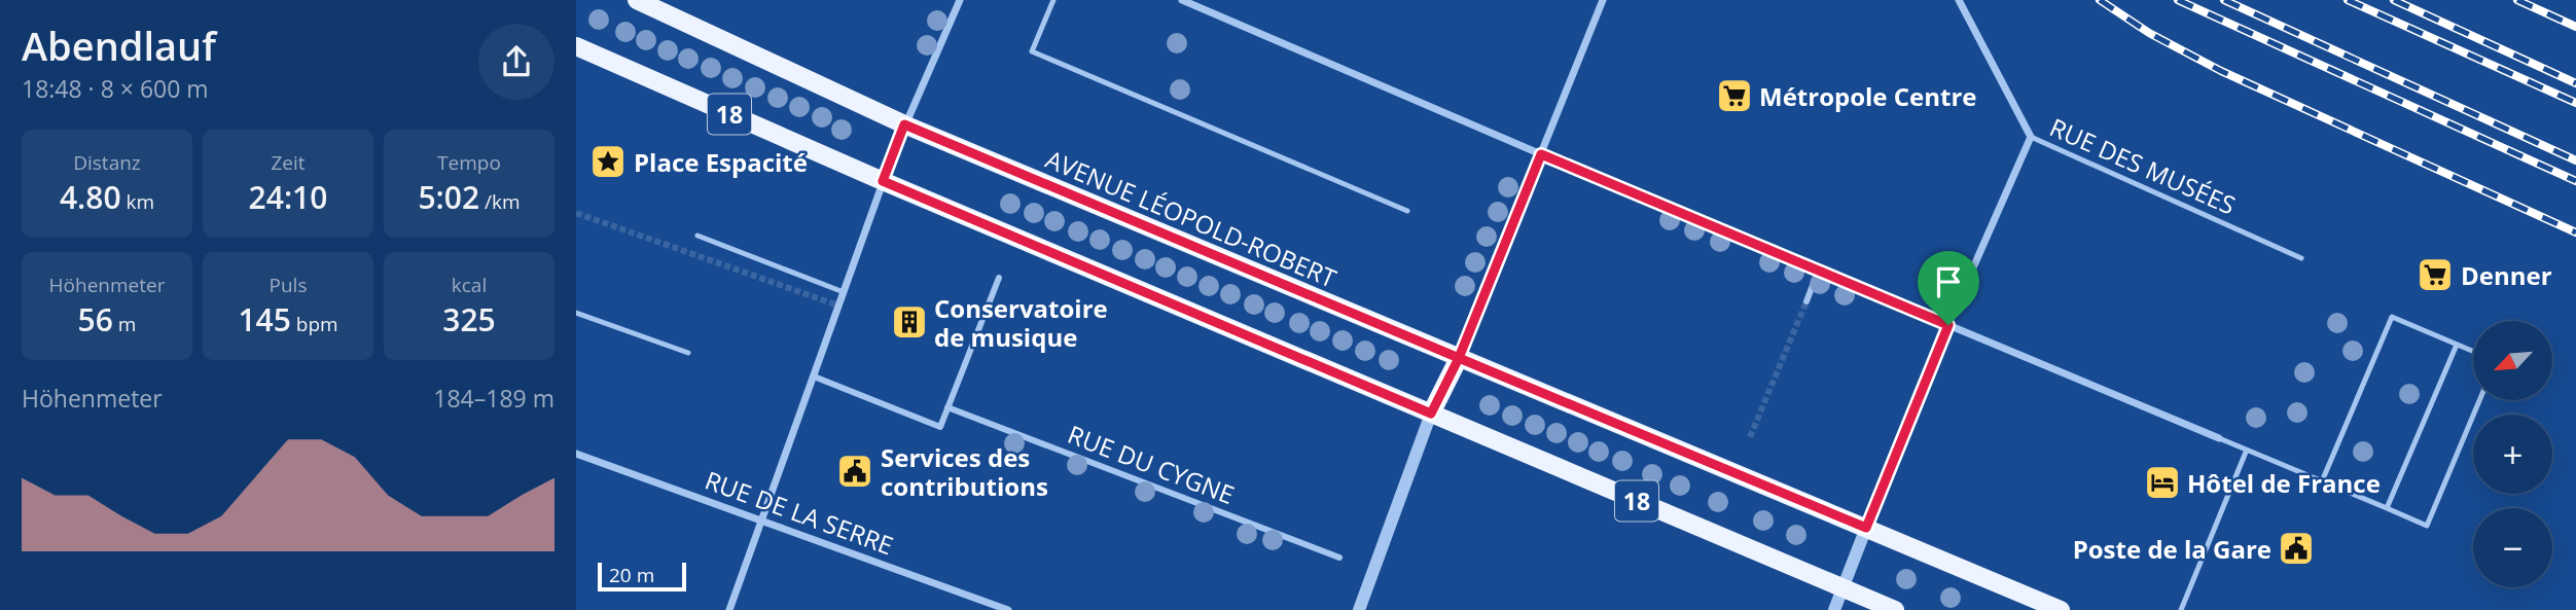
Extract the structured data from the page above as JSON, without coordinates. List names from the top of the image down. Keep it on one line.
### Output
{"streets":{"main road":["18","AVENUE LÉOPOLD-ROBERT"],"street":["RUE DES MUSÉES","RUE DU CYGNE","RUE DE LA SERRE"]},"places":{"supermarket":["Métropole Centre","Denner"],"place":["Place Espacité"],"building":["Conservatoire de musique"],"public building":["Services des contributions","Poste de la Gare"],"hotel":["Hôtel de France"]},"scale_bar":"20 m","north":"bottom left","page":{"heading":["Abendlauf","18:48 · 8 × 600 m"],"stats":[["Distanz","4.80 km"],["Zeit","24:10"],["Tempo","5:02 /km"],["Höhenmeter","56 m"],["Puls","145 bpm"],["kcal","325"]],"map_buttons":["+","−"],"chart":["Höhenmeter","184–189 m"],"scale":"20 m"}}
